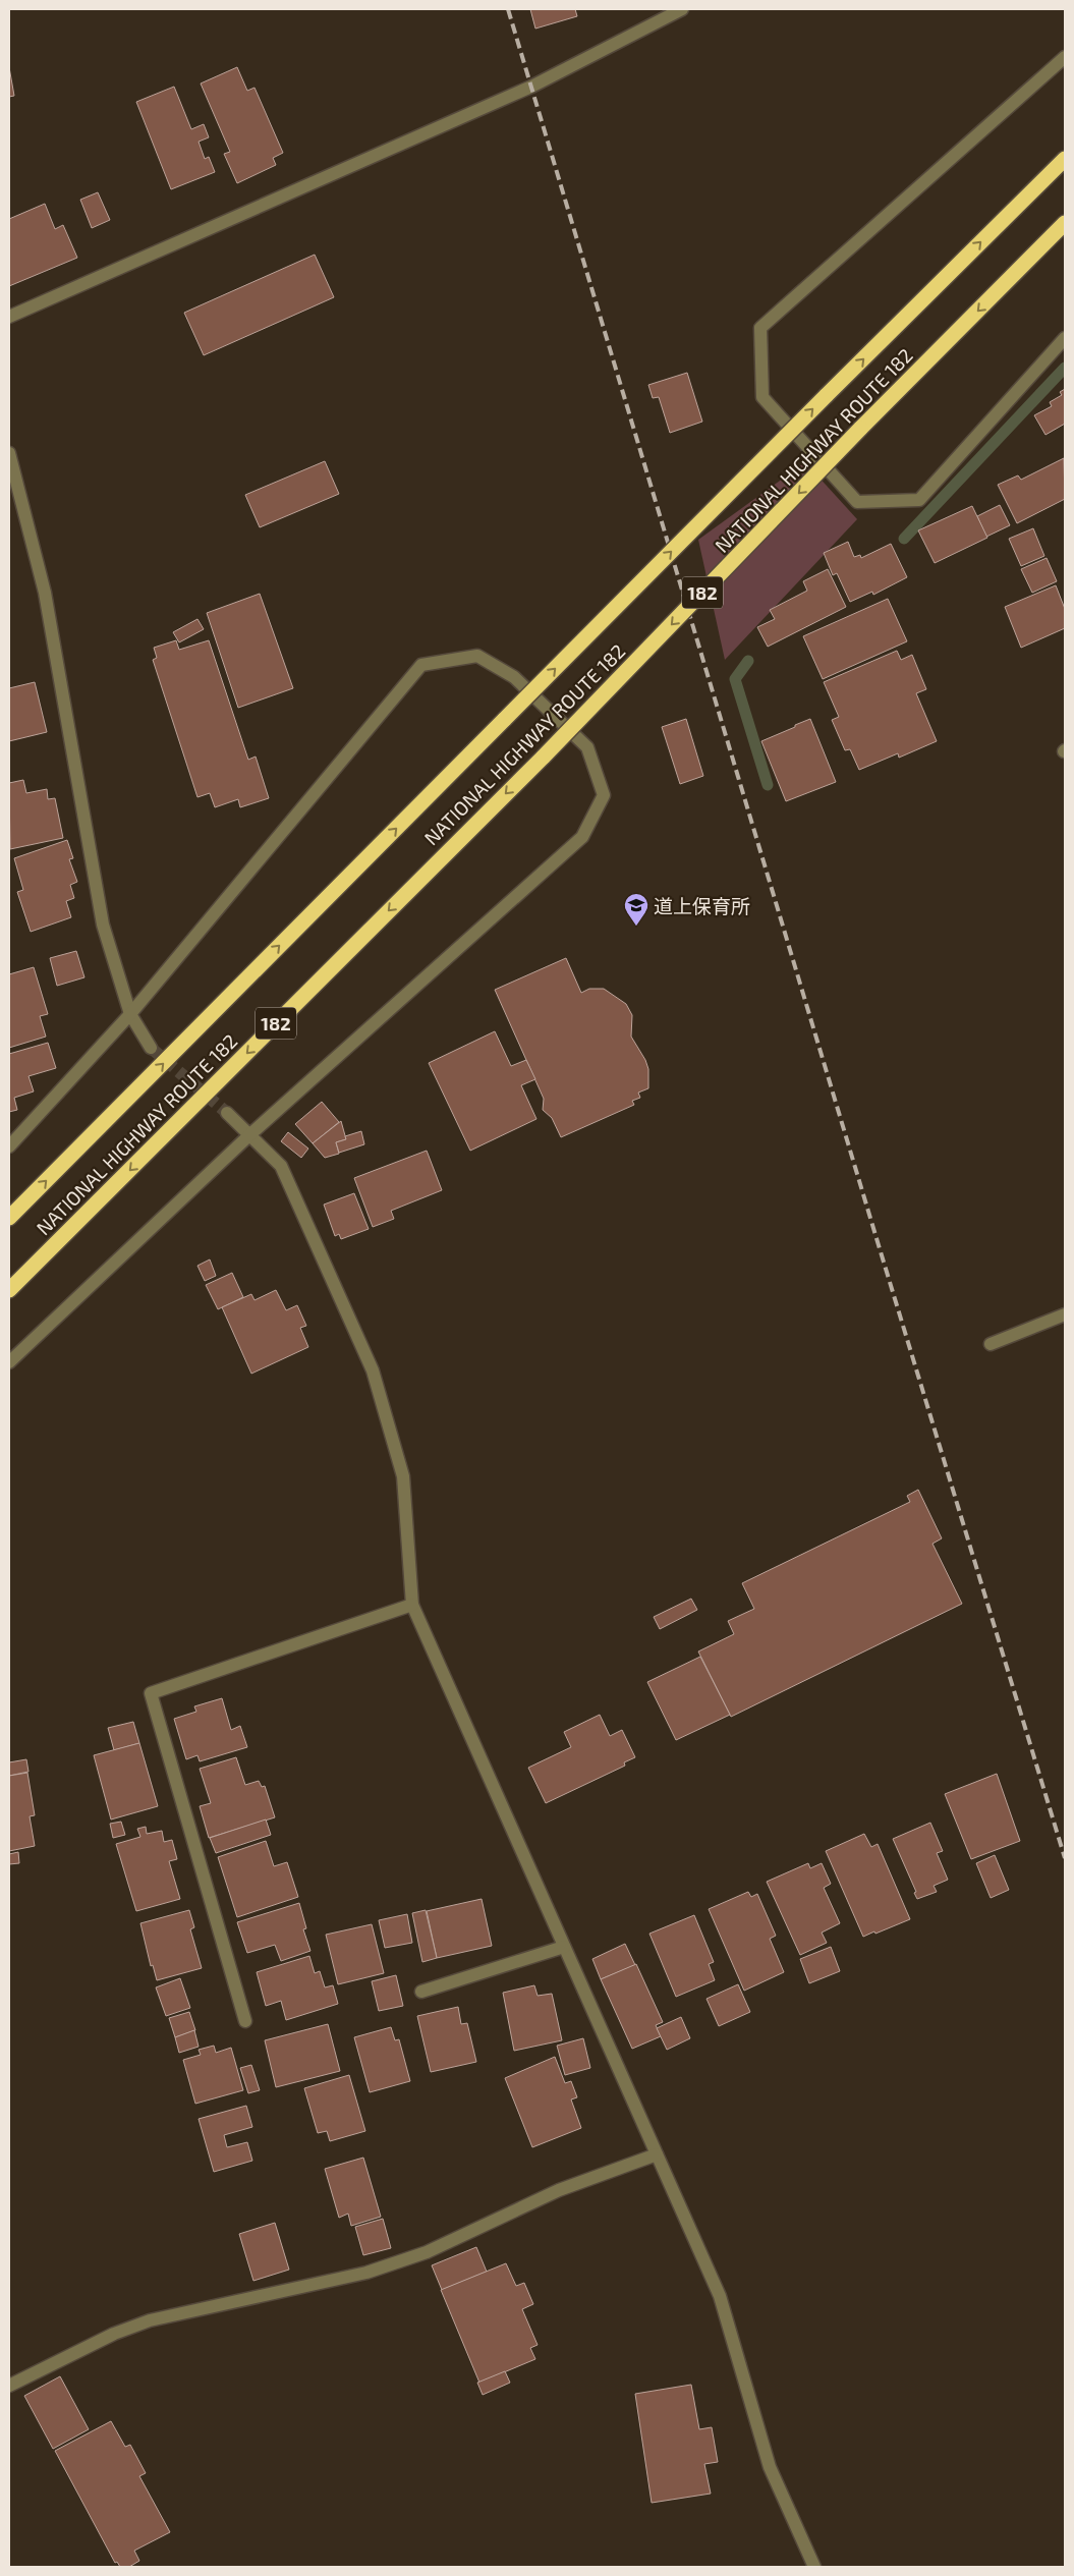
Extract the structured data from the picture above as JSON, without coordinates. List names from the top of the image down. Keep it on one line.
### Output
{"streets":{"highway":["NATIONAL HIGHWAY ROUTE 182","182"]},"places":{"school or university":["道上保育所"]}}
